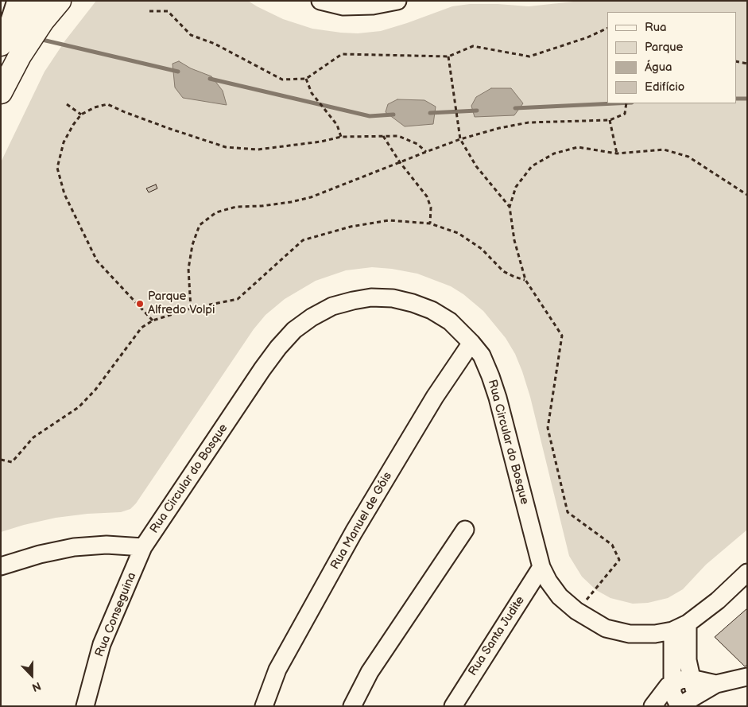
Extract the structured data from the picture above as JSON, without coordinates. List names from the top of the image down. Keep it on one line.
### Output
{"streets":{"street":["Rua Circular do Bosque","Rua Manuel de Góis","Rua Conseguina","Rua Santa Judite"]},"crossings":[["Rua Circular do Bosque","Rua Manuel de Góis"],["Rua Circular do Bosque","Rua Conseguina"],["Rua Circular do Bosque","Rua Santa Judite"]],"places":["Parque Alfredo Volpi"],"legend":["Rua","Parque","Água","Edifício"],"north":"bottom"}
